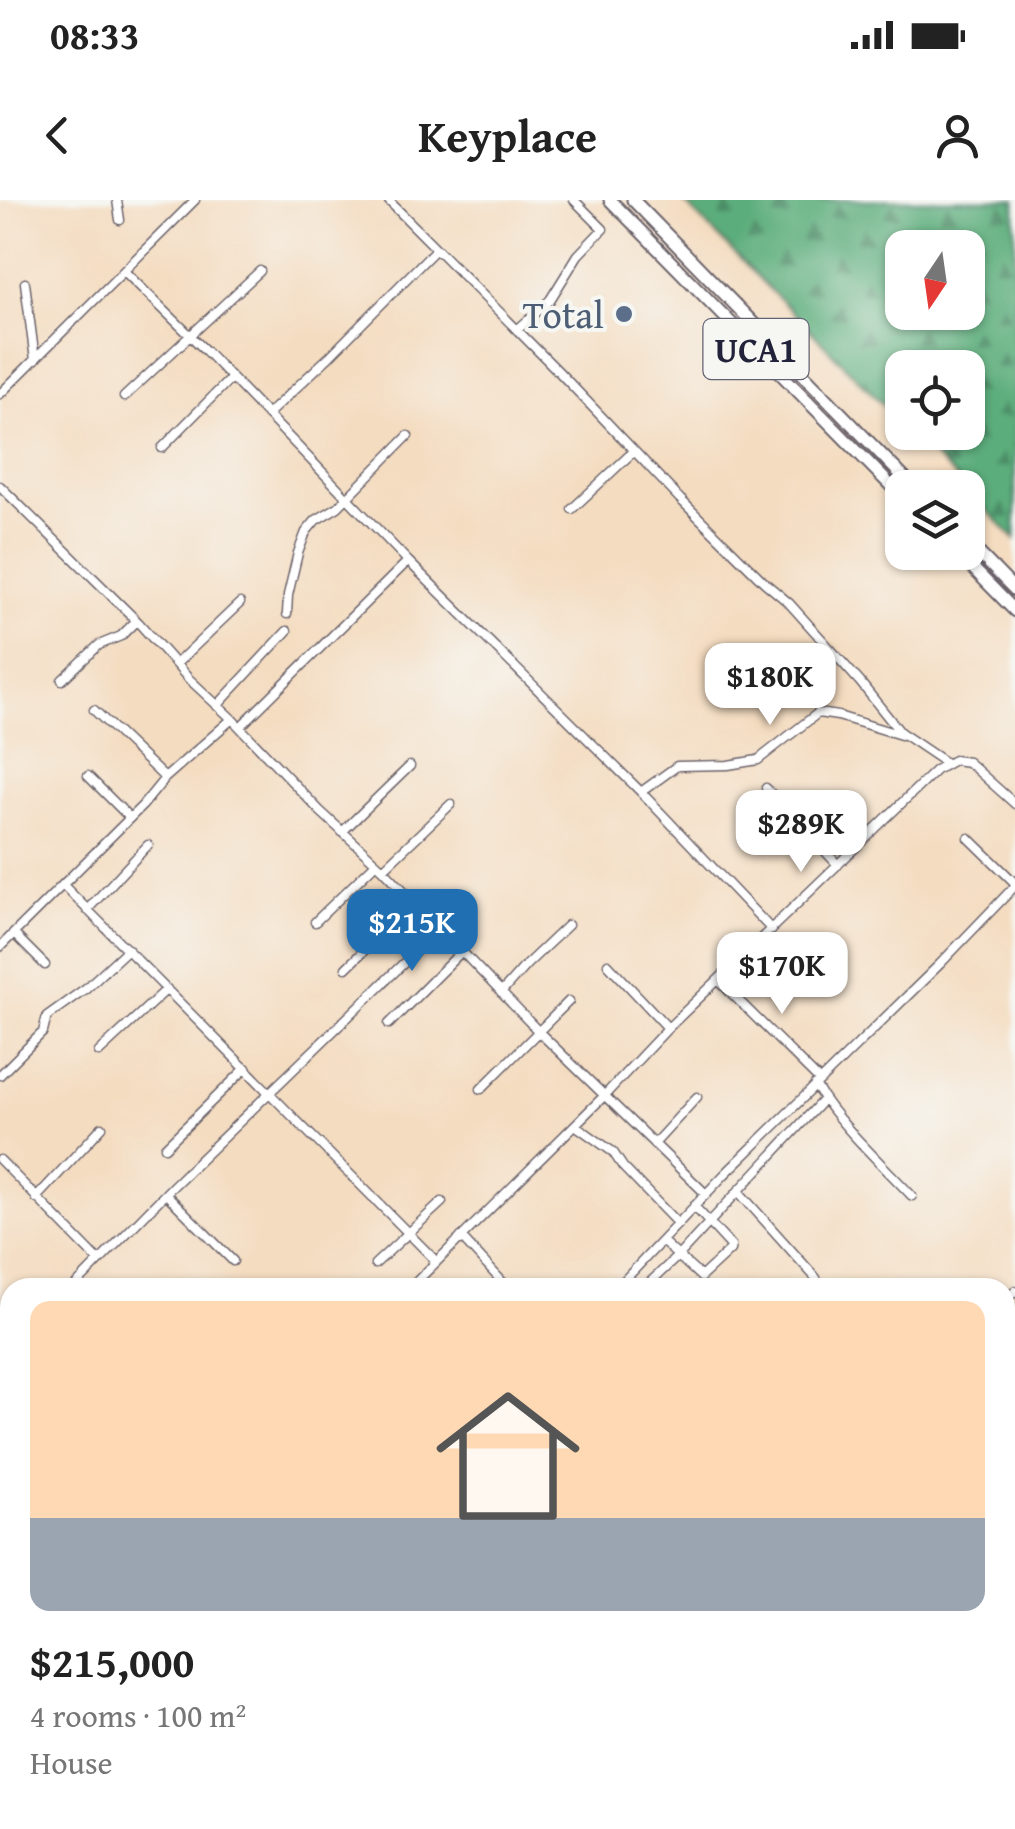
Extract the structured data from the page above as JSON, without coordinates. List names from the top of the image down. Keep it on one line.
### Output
{"streets":{"main road":["UCA1"]},"places":["Total"],"north":"bottom","page":{"status":"08:33","header":"Keyplace","price":["$180K","$289K","$215K","$170K"],"list":[{"name":"$215,000","note":"4 rooms · 100 m² · House"}]}}
